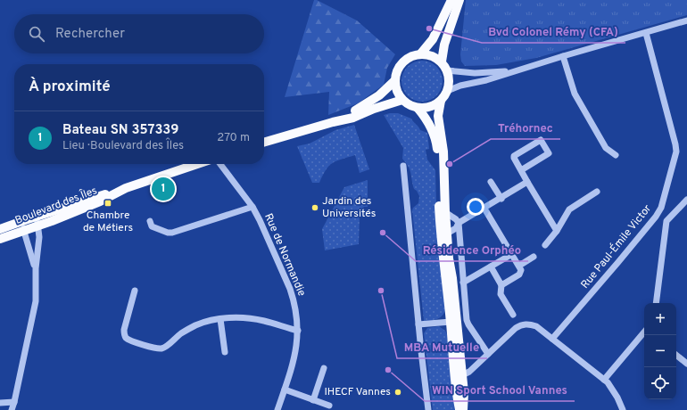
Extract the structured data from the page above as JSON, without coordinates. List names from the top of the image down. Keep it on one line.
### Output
{"streets":{"main road":["Boulevard des Îles"],"street":["Rue Paul-Émile Victor","Rue de Normandie"]},"places":{"other":["Bvd Colonel Rémy (CFA)","Tréhornec","Jardin des Universités","Résidence Orphéo","MBA Mutuelle","WIN Sport School Vannes","IHECF Vannes"],"transit":["Chambre de Métiers"]},"page":{"search":"Rechercher","heading":"À proximité","list":[{"mark":"1","name":"Bateau SN 357339","note":"Lieu · Boulevard des Îles","value":"270 m"}],"pins":"1","map_buttons":["+","−"]}}
